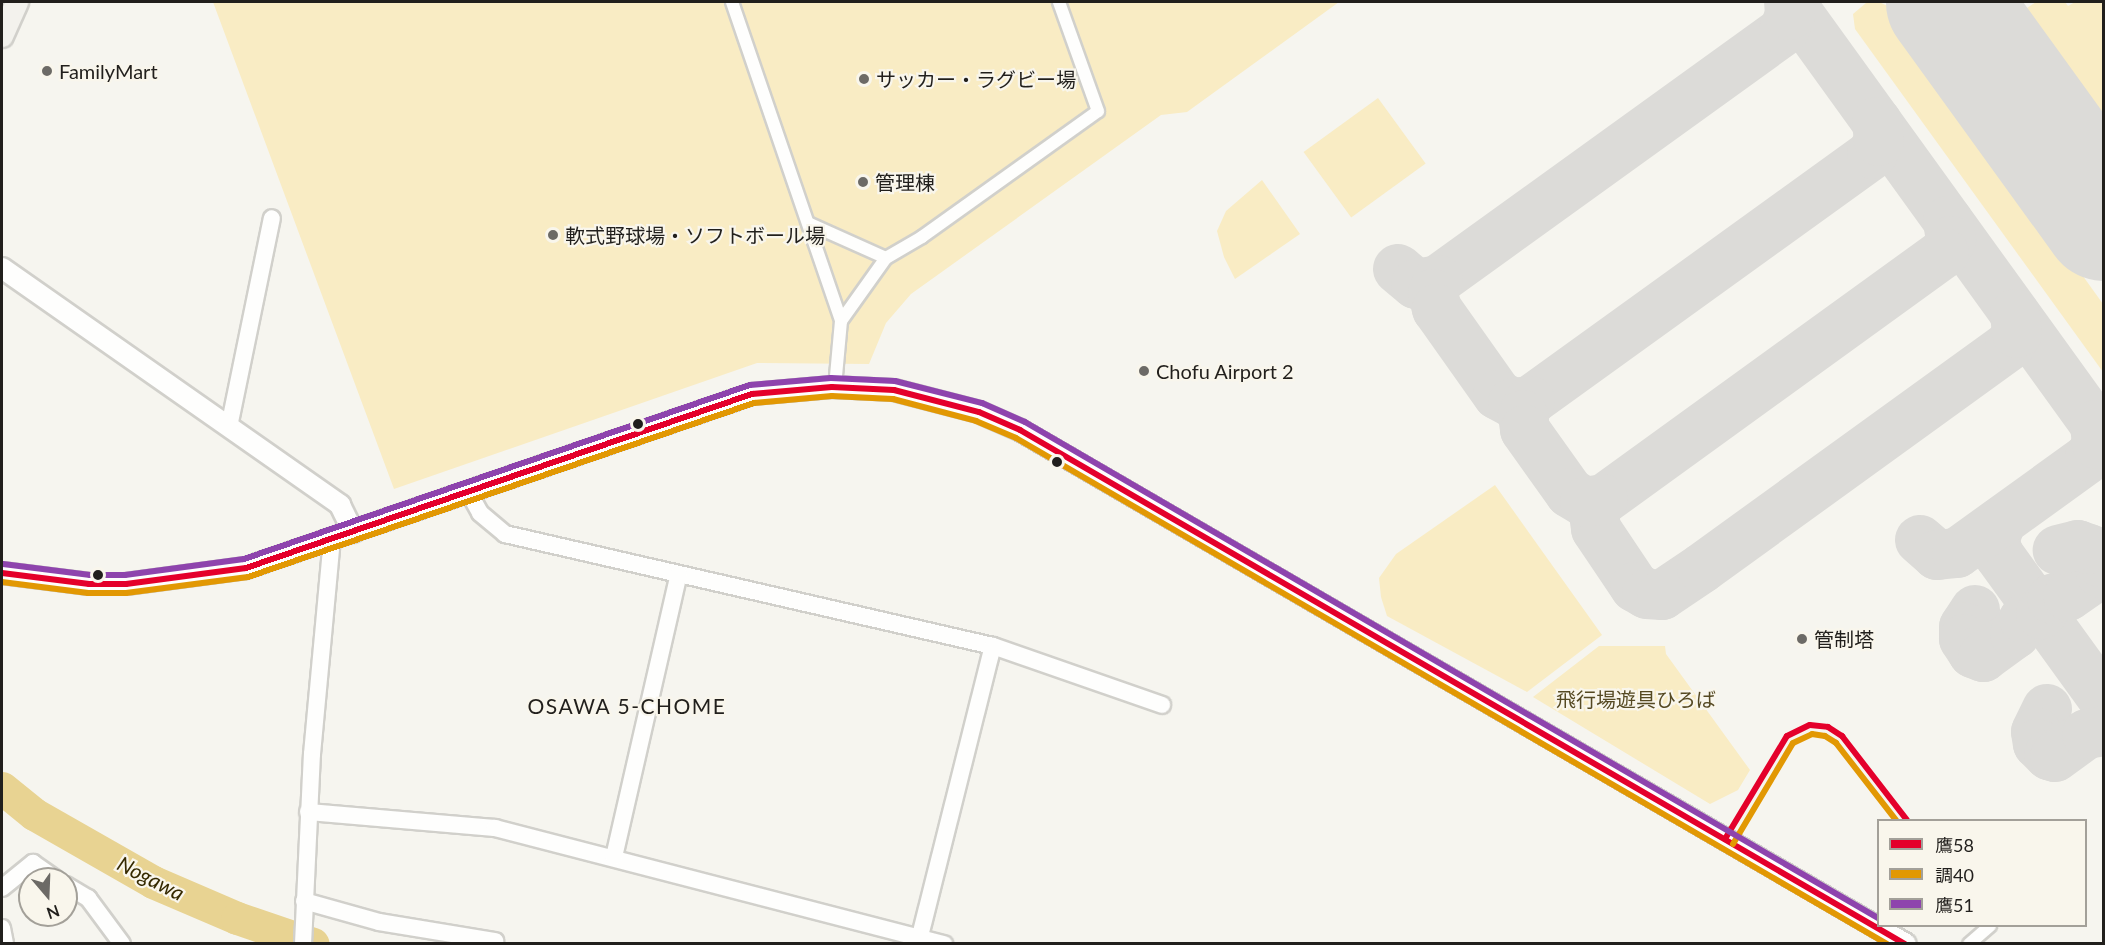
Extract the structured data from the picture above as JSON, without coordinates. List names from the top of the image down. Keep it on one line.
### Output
{"districts":["OSAWA 5-CHOME"],"water":["Nogawa"],"parks":["飛行場遊具ひろば"],"places":["FamilyMart","サッカー・ラグビー場","管理棟","軟式野球場・ソフトボール場","Chofu Airport 2","管制塔"],"lines":["transit line 鷹51","transit line 鷹58","transit line 調40"],"legend":["鷹58","調40","鷹51"],"north":"bottom"}
